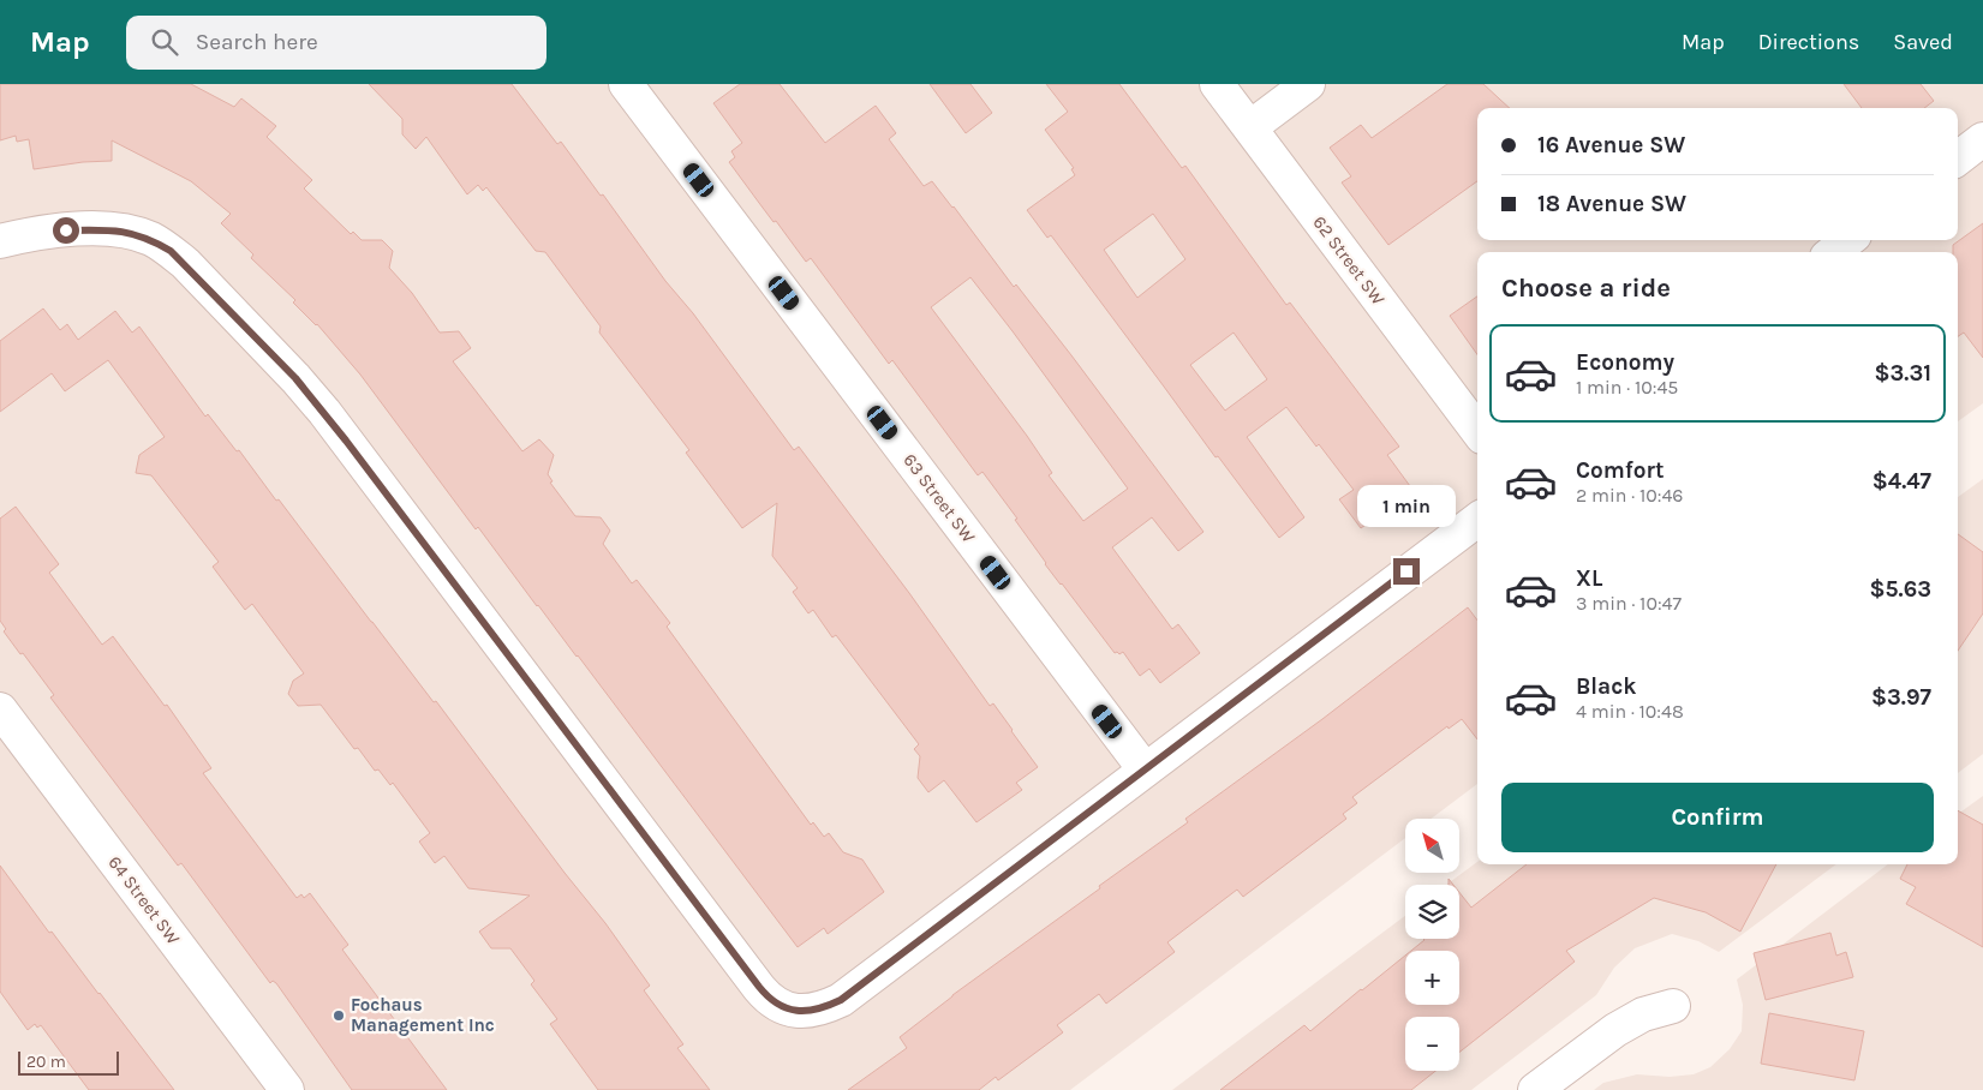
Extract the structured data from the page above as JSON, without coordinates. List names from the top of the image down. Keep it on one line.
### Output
{"streets":{"street":["62 Street SW","63 Street SW","64 Street SW"]},"places":["Fochaus Management Inc"],"scale_bar":"20 m","north":"top left","page":{"header":"Map","search":"Search here","nav":["Map","Directions","Saved"],"banner":["16 Avenue SW","18 Avenue SW"],"heading":"Choose a ride","list":[{"name":"Economy","note":"1 min · 10:45","value":"$3.31"},{"name":"Comfort","note":"2 min · 10:46","value":"$4.47"},{"name":"XL","note":"3 min · 10:47","value":"$5.63"},{"name":"Black","note":"4 min · 10:48","value":"$3.97"}],"bubble":"1 min","buttons":"Confirm","map_buttons":["+","−"],"scale":"20 m"}}
